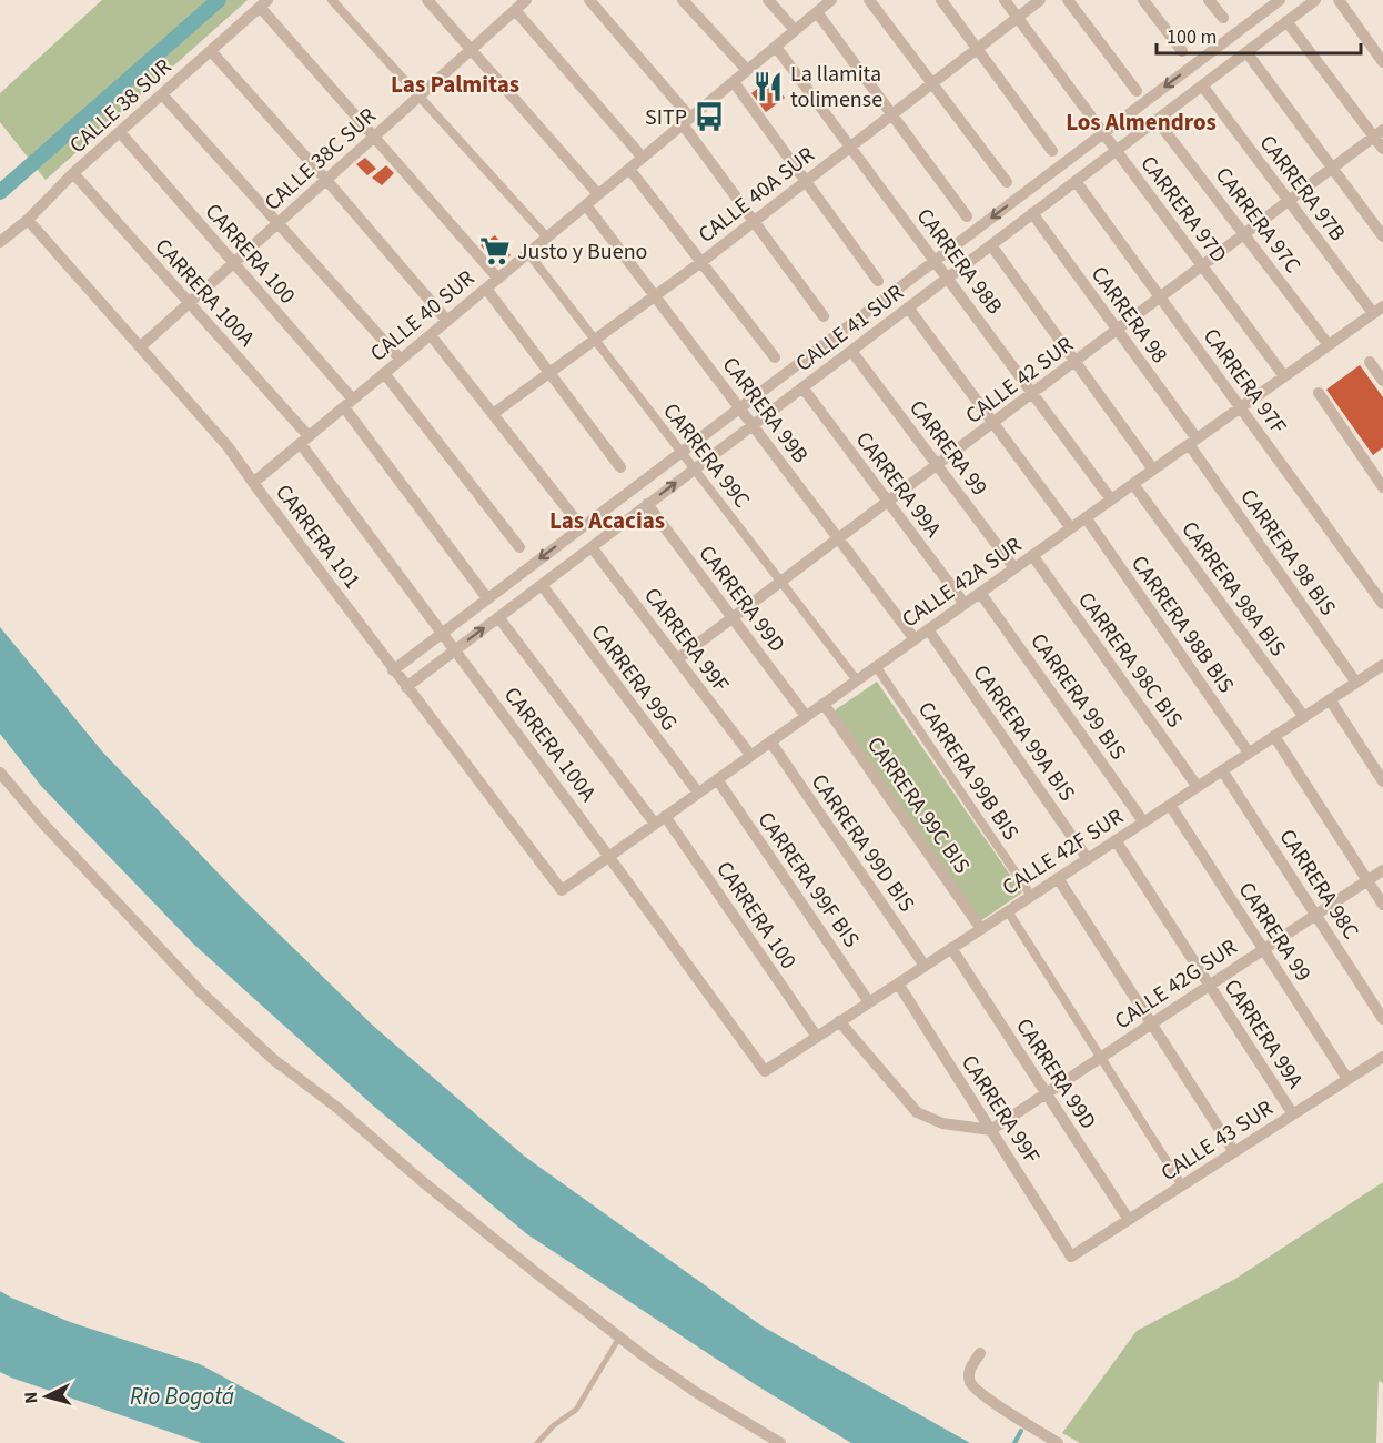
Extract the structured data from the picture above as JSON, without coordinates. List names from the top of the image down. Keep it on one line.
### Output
{"streets":{"street":["CALLE 38 SUR","CALLE 38C SUR","CARRERA 97B","CALLE 40A SUR","CARRERA 97D","CARRERA 97C","CARRERA 100","CARRERA 98B","CARRERA 100A","CARRERA 98","CALLE 40 SUR","CALLE 41 SUR","CALLE 42 SUR","CARRERA 97F","CARRERA 99B","CARRERA 99","CARRERA 99C","CARRERA 99A","CARRERA 101","CARRERA 98 BIS","CALLE 42A SUR","CARRERA 98A BIS","CARRERA 99D","CARRERA 98B BIS","CARRERA 99F","CARRERA 98C BIS","CARRERA 99G","CARRERA 99 BIS","CARRERA 99A BIS","CARRERA 99B BIS","CARRERA 99C BIS","CARRERA 99D BIS","CALLE 42F SUR","CARRERA 99F BIS","CARRERA 98C","CALLE 42G SUR","CALLE 43 SUR"]},"crossings":[["CALLE 38 SUR","CARRERA 100"],["CALLE 38 SUR","CARRERA 100A"],["CALLE 38 SUR","CARRERA 101"],["CALLE 38C SUR","CARRERA 100"],["CALLE 38C SUR","CARRERA 100A"],["CALLE 38C SUR","CARRERA 101"],["CARRERA 97B","CALLE 41 SUR"],["CARRERA 97B","CALLE 42 SUR"],["CARRERA 97B","CALLE 42A SUR"],["CALLE 40A SUR","CARRERA 97D"],["CALLE 40A SUR","CARRERA 98B"],["CALLE 40A SUR","CARRERA 99B"],["CALLE 40A SUR","CARRERA 99C"],["CARRERA 97D","CALLE 41 SUR"],["CARRERA 97D","CALLE 42 SUR"],["CARRERA 97D","CALLE 42A SUR"],["CARRERA 97C","CALLE 41 SUR"],["CARRERA 97C","CALLE 42 SUR"],["CARRERA 97C","CALLE 42A SUR"],["CARRERA 100","CALLE 40 SUR"],["CARRERA 100","CALLE 41 SUR"],["CARRERA 100","CALLE 42A SUR"],["CARRERA 100","CALLE 42F SUR"],["CARRERA 98B","CALLE 40 SUR"],["CARRERA 98B","CALLE 41 SUR"],["CARRERA 98B","CALLE 42 SUR"],["CARRERA 98B","CALLE 42A SUR"],["CARRERA 100A","CALLE 40 SUR"],["CARRERA 100A","CALLE 41 SUR"],["CARRERA 100A","CALLE 42A SUR"],["CARRERA 100A","CALLE 42F SUR"],["CARRERA 98","CALLE 41 SUR"],["CARRERA 98","CALLE 42 SUR"],["CARRERA 98","CARRERA 98 BIS"],["CARRERA 98","CALLE 42A SUR"],["CALLE 40 SUR","CARRERA 99B"],["CALLE 40 SUR","CARRERA 99C"],["CALLE 40 SUR","CARRERA 101"],["CALLE 41 SUR","CARRERA 97F"],["CALLE 41 SUR","CARRERA 99B"],["CALLE 41 SUR","CARRERA 99"],["CALLE 41 SUR","CARRERA 99C"],["CALLE 41 SUR","CARRERA 99A"],["CALLE 41 SUR","CARRERA 101"],["CALLE 41 SUR","CARRERA 99D"],["CALLE 41 SUR","CARRERA 99F"],["CALLE 41 SUR","CARRERA 99G"],["CALLE 42 SUR","CARRERA 97F"],["CALLE 42 SUR","CARRERA 99B"],["CALLE 42 SUR","CARRERA 99"],["CALLE 42 SUR","CARRERA 99C"],["CALLE 42 SUR","CARRERA 99A"],["CALLE 42 SUR","CARRERA 99D"],["CALLE 42 SUR","CARRERA 99F"],["CARRERA 97F","CALLE 42A SUR"],["CARRERA 99B","CALLE 42A SUR"],["CARRERA 99","CALLE 42A SUR"],["CARRERA 99","CALLE 42F SUR"],["CARRERA 99","CALLE 42G SUR"],["CARRERA 99","CALLE 43 SUR"],["CARRERA 99C","CALLE 42A SUR"],["CARRERA 99A","CALLE 42A SUR"],["CARRERA 99A","CALLE 42F SUR"],["CARRERA 99A","CALLE 42G SUR"],["CARRERA 99A","CALLE 43 SUR"],["CARRERA 101","CALLE 42A SUR"],["CARRERA 98 BIS","CALLE 42A SUR"],["CARRERA 98 BIS","CALLE 42F SUR"],["CALLE 42A SUR","CARRERA 98A BIS"],["CALLE 42A SUR","CARRERA 99D"],["CALLE 42A SUR","CARRERA 98B BIS"],["CALLE 42A SUR","CARRERA 99F"],["CALLE 42A SUR","CARRERA 98C BIS"],["CALLE 42A SUR","CARRERA 99G"],["CALLE 42A SUR","CARRERA 99 BIS"],["CALLE 42A SUR","CARRERA 99A BIS"],["CALLE 42A SUR","CARRERA 99B BIS"],["CALLE 42A SUR","CARRERA 99C BIS"],["CALLE 42A SUR","CARRERA 99D BIS"],["CALLE 42A SUR","CARRERA 99F BIS"],["CARRERA 98A BIS","CALLE 42F SUR"],["CARRERA 99D","CALLE 42F SUR"],["CARRERA 99D","CALLE 42G SUR"],["CARRERA 99D","CALLE 43 SUR"],["CARRERA 98B BIS","CALLE 42F SUR"],["CARRERA 99F","CALLE 42F SUR"],["CARRERA 99F","CALLE 42G SUR"],["CARRERA 99F","CALLE 43 SUR"],["CARRERA 98C BIS","CALLE 42F SUR"],["CARRERA 99 BIS","CALLE 42F SUR"],["CARRERA 99A BIS","CALLE 42F SUR"],["CARRERA 99B BIS","CALLE 42F SUR"],["CARRERA 99C BIS","CALLE 42F SUR"],["CARRERA 99D BIS","CALLE 42F SUR"],["CALLE 42F SUR","CARRERA 99F BIS"],["CALLE 42F SUR","CARRERA 98C"],["CARRERA 98C","CALLE 42G SUR"]],"districts":["Las Palmitas","Los Almendros","Las Acacias"],"water":["Rio Bogotá"],"places":{"restaurant":["La llamita tolimense"],"bus stop":["SITP"],"supermarket":["Justo y Bueno"]},"scale_bar":"100 m","north":"left"}
